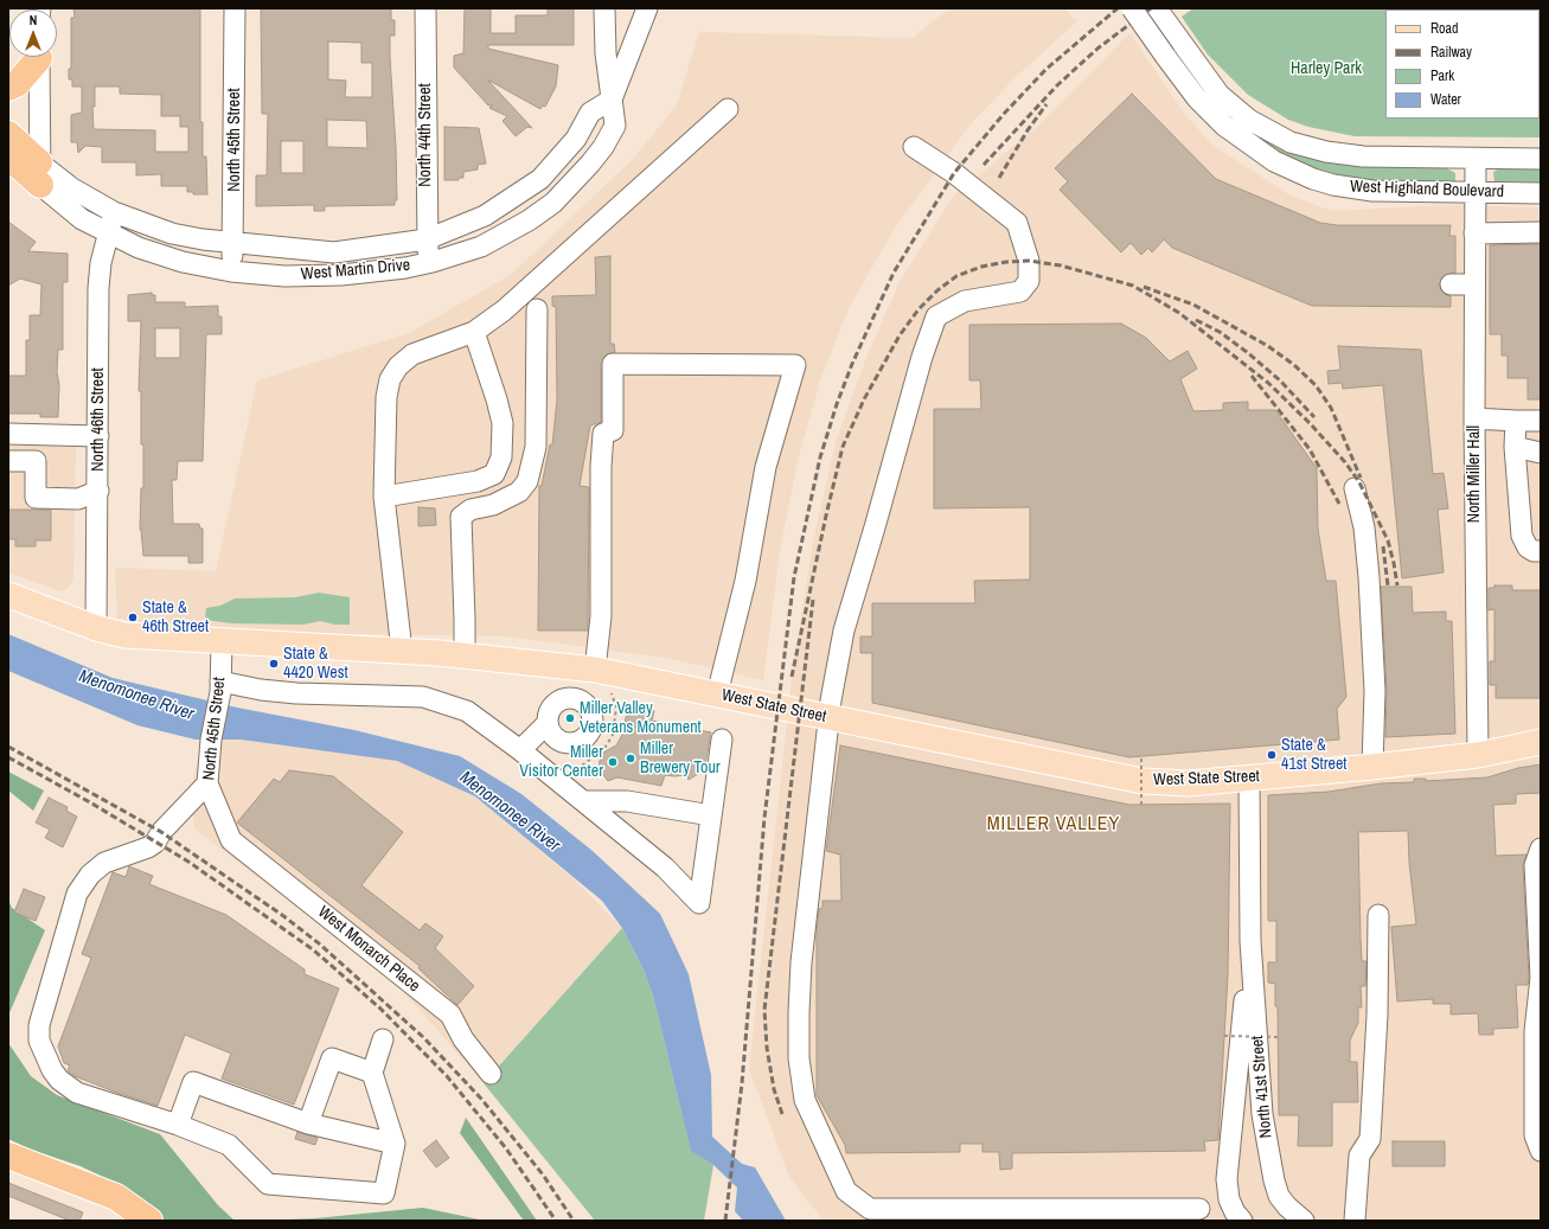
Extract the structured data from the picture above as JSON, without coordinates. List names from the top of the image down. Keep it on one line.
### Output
{"streets":{"main road":["West State Street"],"street":["North 44th Street","North 45th Street","West Highland Boulevard","West Martin Drive","North 46th Street","North Miller Hall","West Monarch Place","North 41st Street"]},"crossings":[["North 44th Street","West Martin Drive"],["North 45th Street","West Martin Drive"],["North 45th Street","West State Street"],["North 45th Street","West Monarch Place"],["West Highland Boulevard","North Miller Hall"],["West Martin Drive","North 46th Street"],["North 46th Street","West State Street"],["North Miller Hall","West State Street"],["West State Street","North 41st Street"]],"districts":["MILLER VALLEY"],"water":["Menomonee River"],"parks":["Harley Park"],"places":["State & 46th Street","State & 4420 West","Miller Valley Veterans Monument","State & 41st Street","Miller Brewery Tour","Miller Visitor Center"],"legend":["Road","Railway","Park","Water"],"north":"top"}
